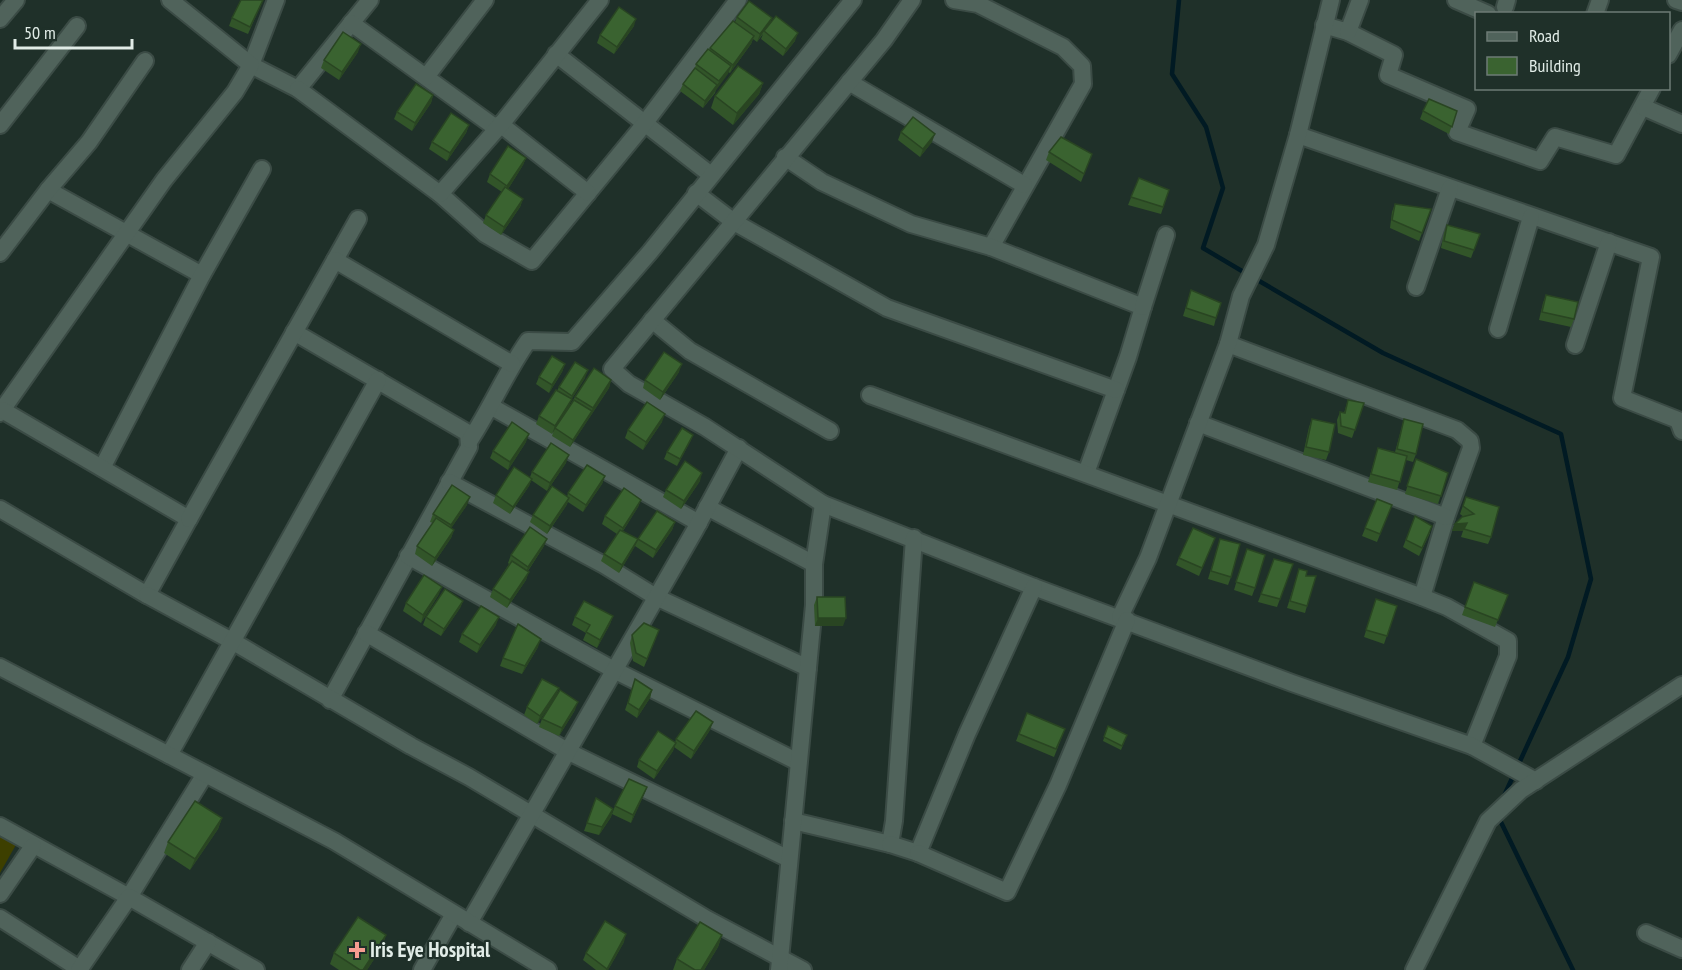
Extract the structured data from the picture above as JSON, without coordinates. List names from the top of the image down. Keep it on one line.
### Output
{"places":{"health":["Iris Eye Hospital"]},"legend":["Road","Building"],"scale_bar":"50 m"}
